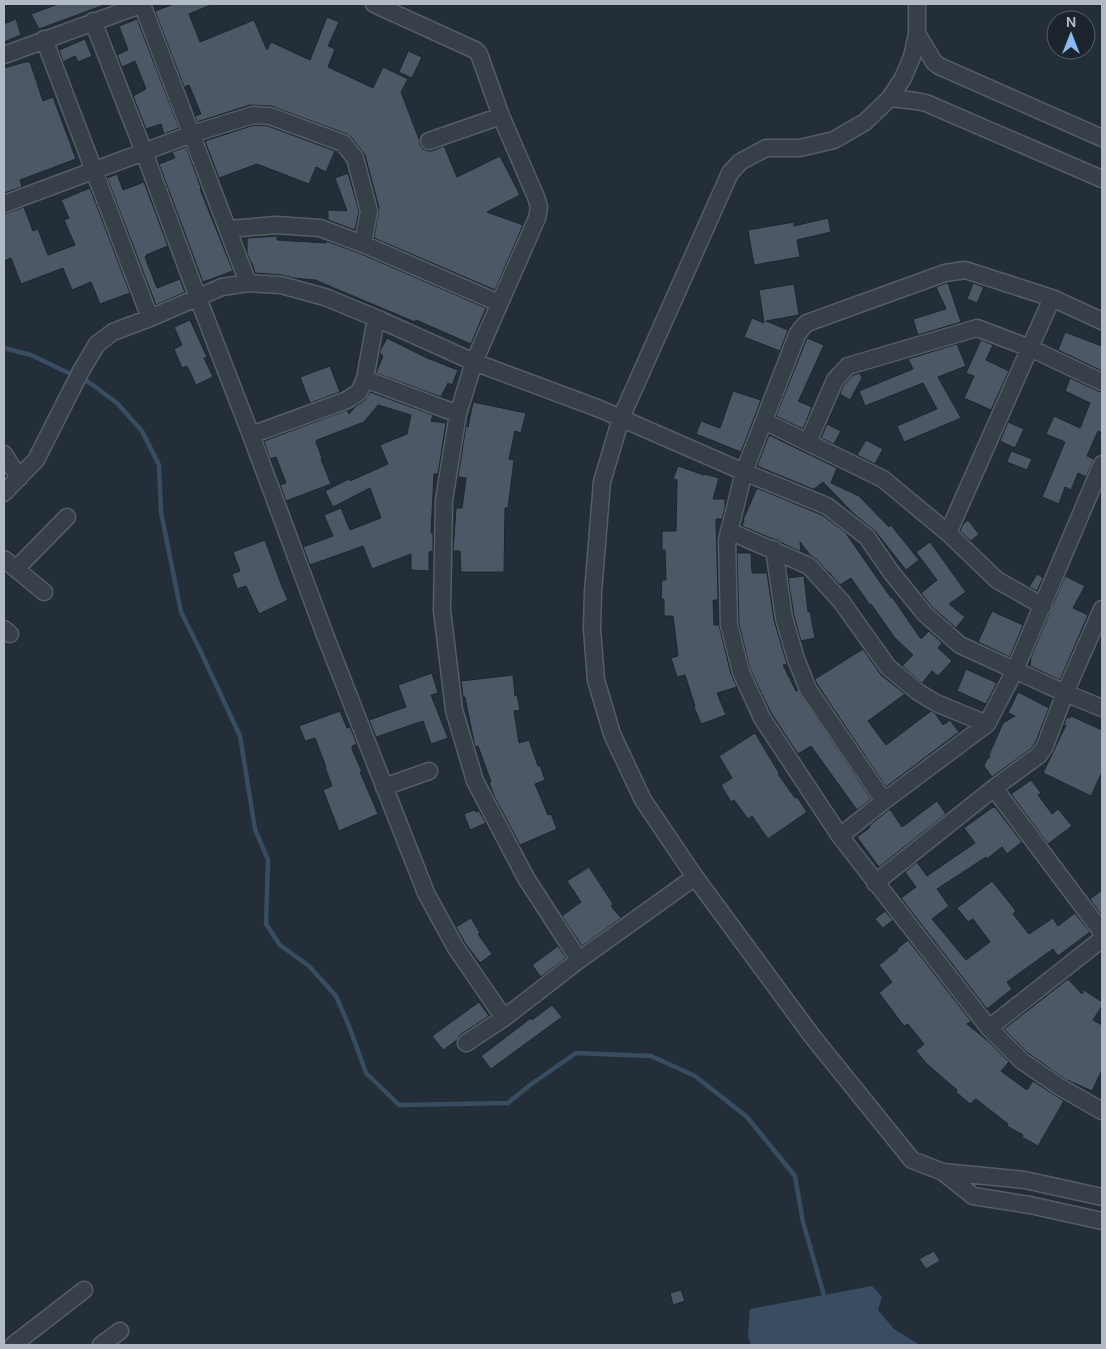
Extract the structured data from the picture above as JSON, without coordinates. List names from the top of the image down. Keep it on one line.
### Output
{"north":"top"}
